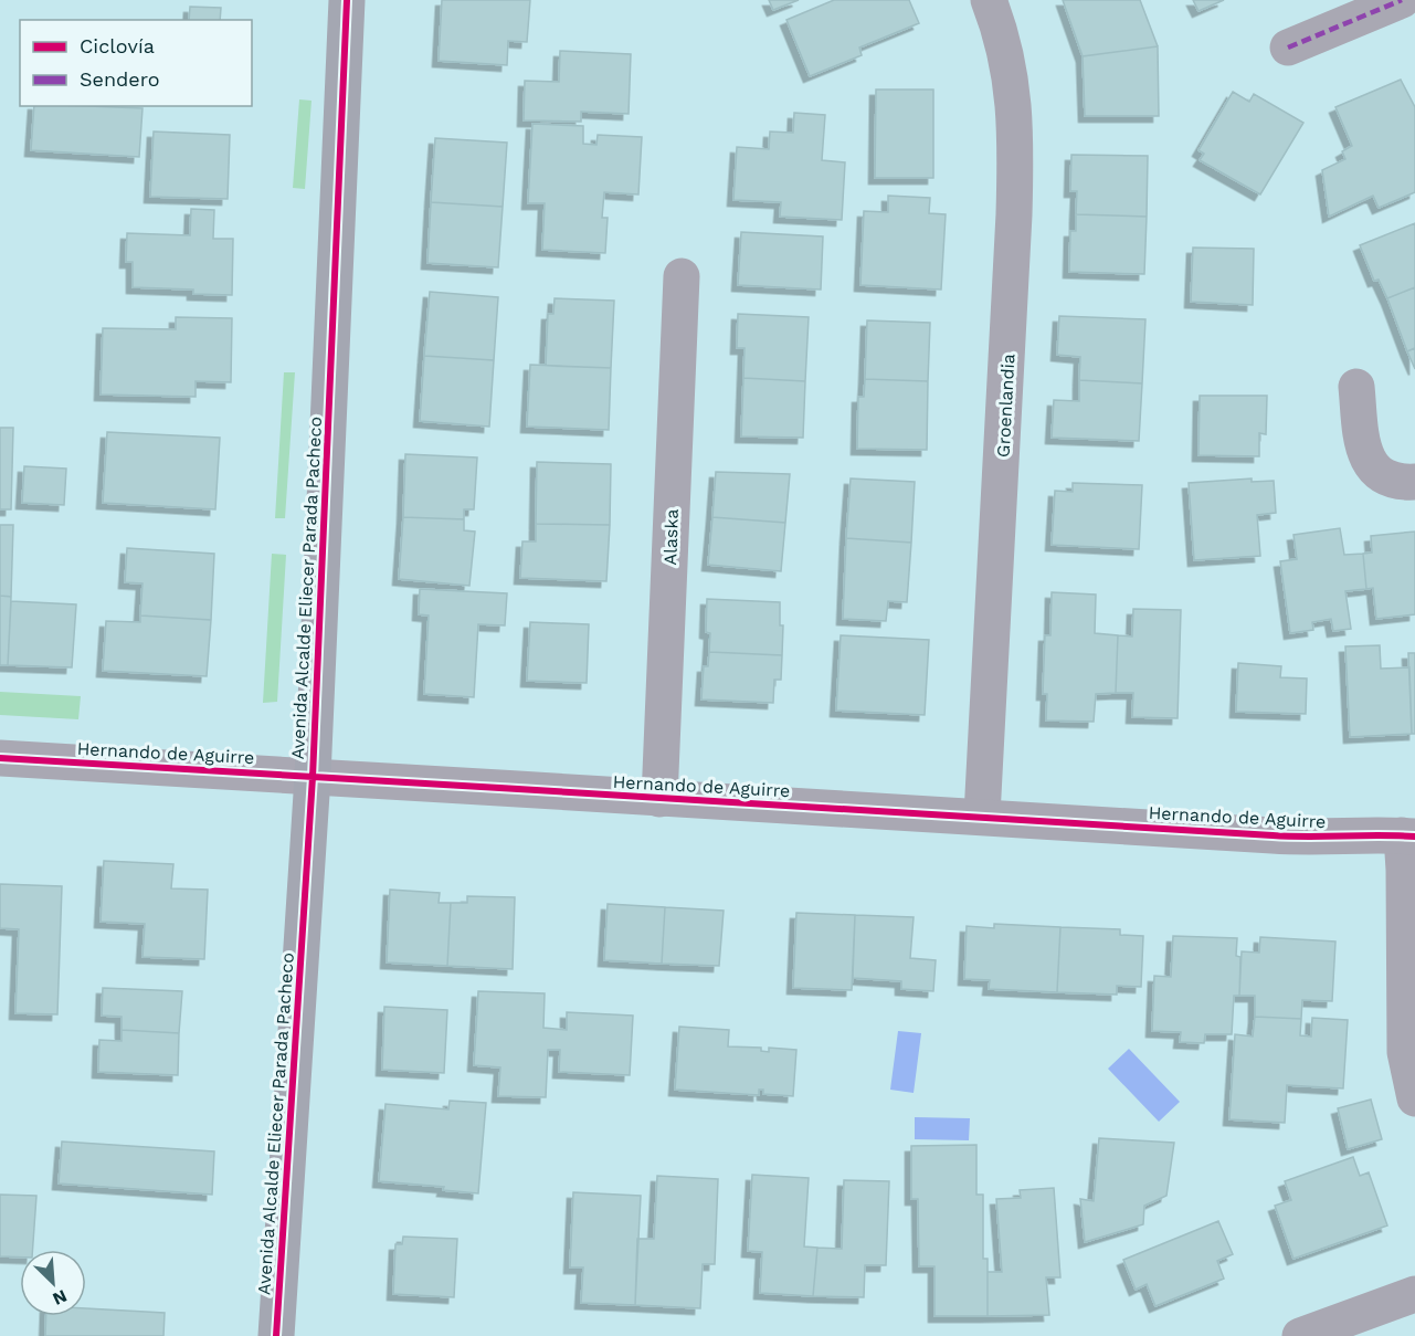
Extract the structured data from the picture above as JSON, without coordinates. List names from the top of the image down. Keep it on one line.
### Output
{"streets":{"main road":["Avenida Alcalde Eliecer Parada Pacheco"],"street":["Groenlandia","Alaska","Hernando de Aguirre"]},"crossings":[["Groenlandia","Hernando de Aguirre"],["Alaska","Hernando de Aguirre"],["Avenida Alcalde Eliecer Parada Pacheco","Hernando de Aguirre"]],"legend":["Ciclovía","Sendero"],"north":"bottom right"}
